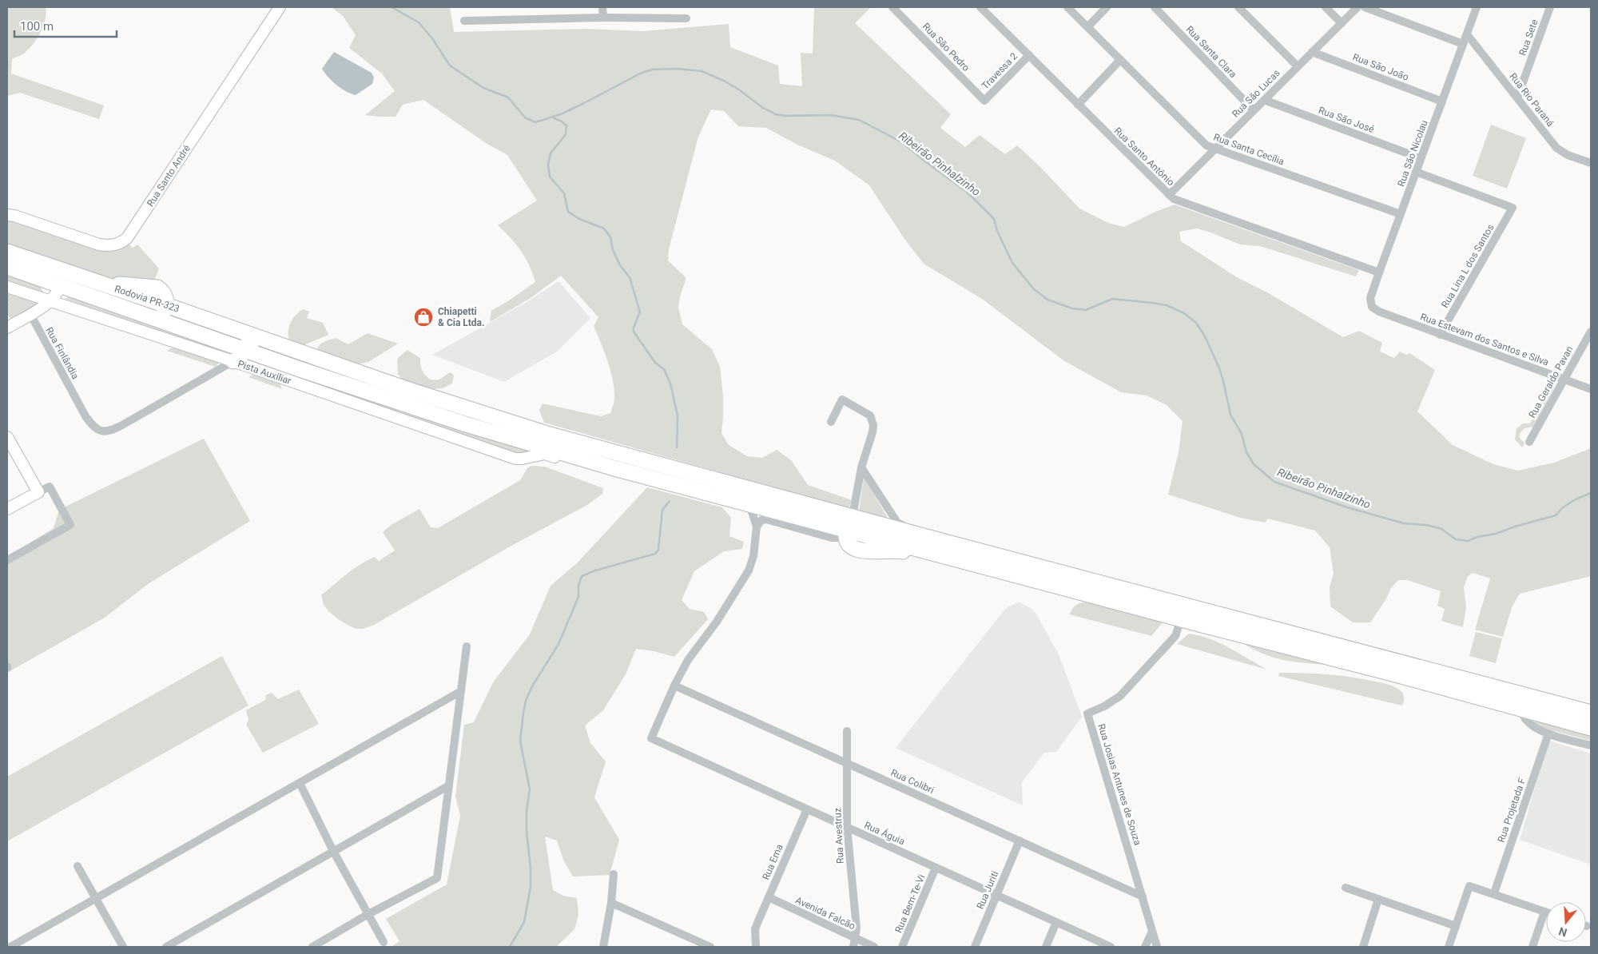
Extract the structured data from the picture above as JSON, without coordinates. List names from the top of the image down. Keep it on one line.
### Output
{"streets":{"highway":["Rodovia PR-323"],"street":["Rua Sete","Rua São Pedro","Rua Santa Clara","Rua São João","Travessa 2","Rua São Lucas","Rua Rio Paraná","Rua São José","Rua Santa Cecília","Rua São Nicolau","Rua Santo Antônio","Rua Santo André","Rua Lina L dos Santos","Rua Estevam dos Santos e Silva","Rua Finlândia","Pista Auxiliar","Rua Geraldo Pavan","Rua Colibri","Rua Josias Antunes de Souza","Rua Projetada F","Rua Águia","Rua Avestruz","Rua Ema","Rua Juriti","Rua Bem-Te-Vi","Avenida Falcão"]},"crossings":[["Rua Sete","Rua Rio Paraná"],["Rua São Pedro","Travessa 2"],["Rua Santa Clara","Rua São Lucas"],["Rua São João","Rua São Lucas"],["Rua São João","Rua São Nicolau"],["Travessa 2","Rua Santo Antônio"],["Rua São Lucas","Rua São José"],["Rua São Lucas","Rua Santa Cecília"],["Rua São Lucas","Rua Santo Antônio"],["Rua Rio Paraná","Rua São Nicolau"],["Rua São José","Rua São Nicolau"],["Rua Santa Cecília","Rua São Nicolau"],["Rua São Nicolau","Rua Santo Antônio"],["Rua São Nicolau","Rua Lina L dos Santos"],["Rua São Nicolau","Rua Estevam dos Santos e Silva"],["Rua Lina L dos Santos","Rua Estevam dos Santos e Silva"],["Rodovia PR-323","Rua Finlândia"],["Rodovia PR-323","Pista Auxiliar"],["Rua Estevam dos Santos e Silva","Rua Geraldo Pavan"],["Rua Finlândia","Pista Auxiliar"],["Rua Colibri","Rua Josias Antunes de Souza"],["Rua Colibri","Rua Águia"],["Rua Colibri","Rua Avestruz"],["Rua Colibri","Rua Juriti"],["Rua Águia","Rua Avestruz"],["Rua Águia","Rua Ema"],["Rua Águia","Rua Juriti"],["Rua Águia","Rua Bem-Te-Vi"],["Rua Avestruz","Avenida Falcão"],["Rua Ema","Avenida Falcão"]],"water":["Ribeirão Pinhalzinho"],"places":{"shop":["Chiapetti & Cia Ltda."]},"scale_bar":"100 m","north":"bottom"}
